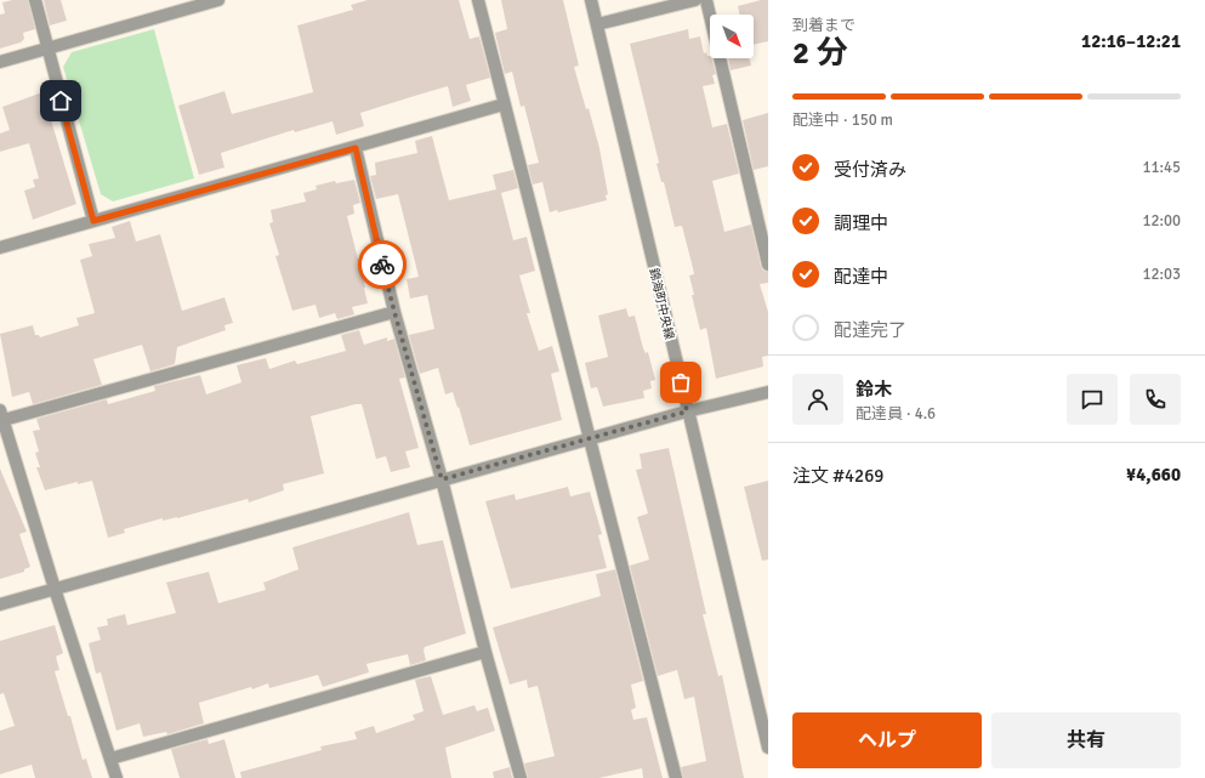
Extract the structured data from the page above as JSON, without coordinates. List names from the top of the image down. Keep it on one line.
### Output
{"streets":{"street":["錦海町中央線"]},"north":"bottom right","page":{"heading":["2 分","到着まで","12:16–12:21"],"panel":["鈴木","配達員 · 4.6","注文 #4269","¥4,660"],"bar":"配達中 · 150 m","list":[["受付済み","11:45"],["調理中","12:00"],["配達中","12:03"],"配達完了"],"buttons":["ヘルプ","共有"]}}
